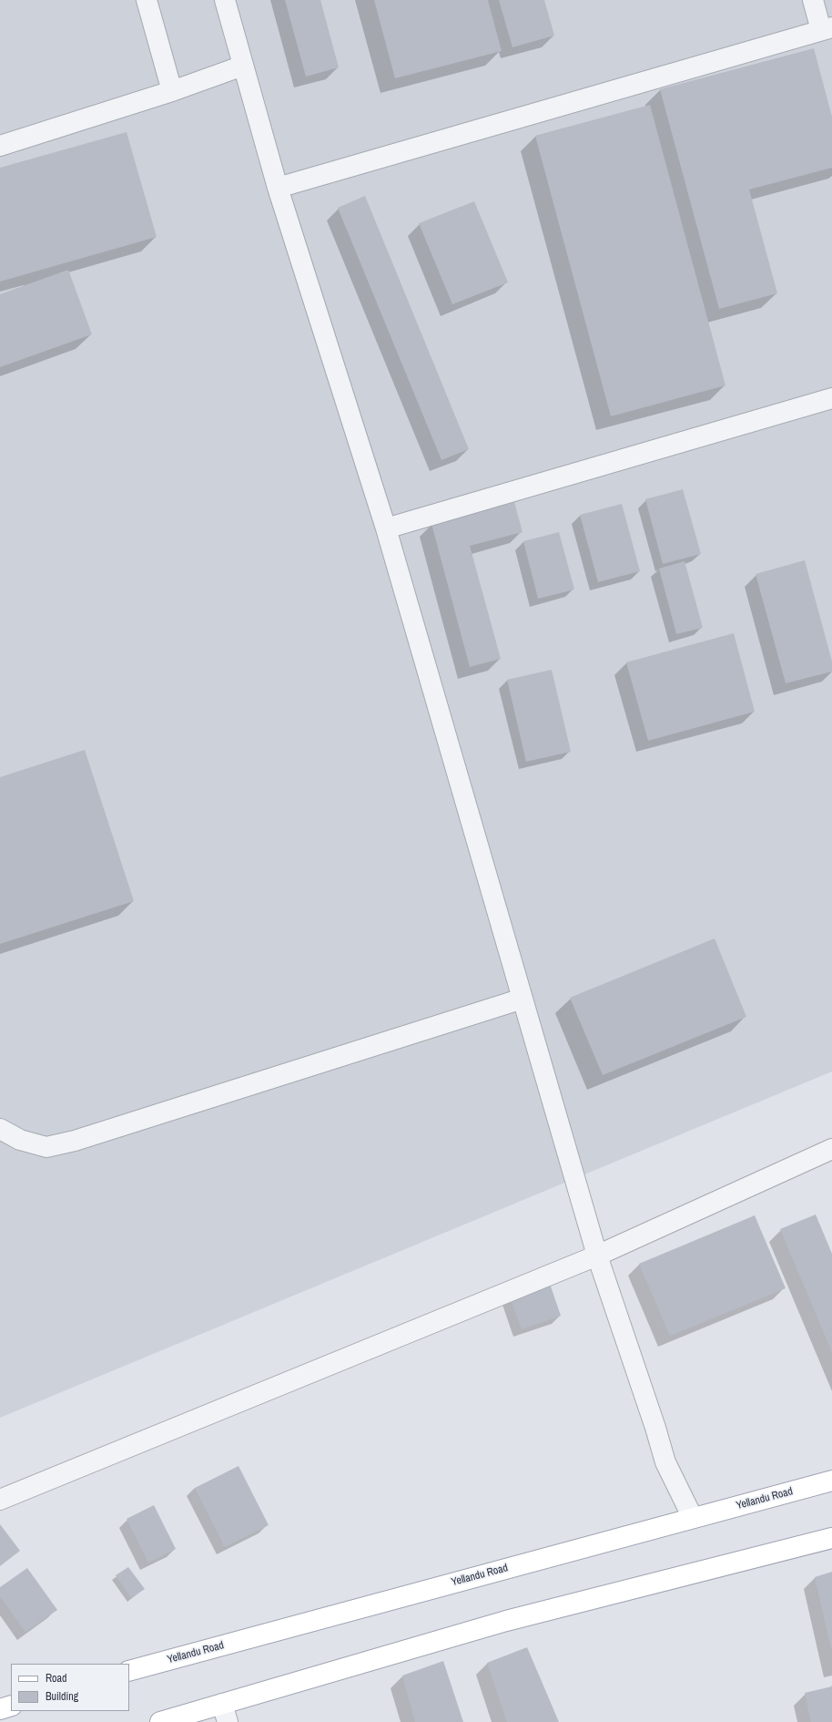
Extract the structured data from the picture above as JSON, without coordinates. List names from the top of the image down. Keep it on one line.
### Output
{"streets":{"main road":["Yellandu Road"]},"legend":["Road","Building"]}
